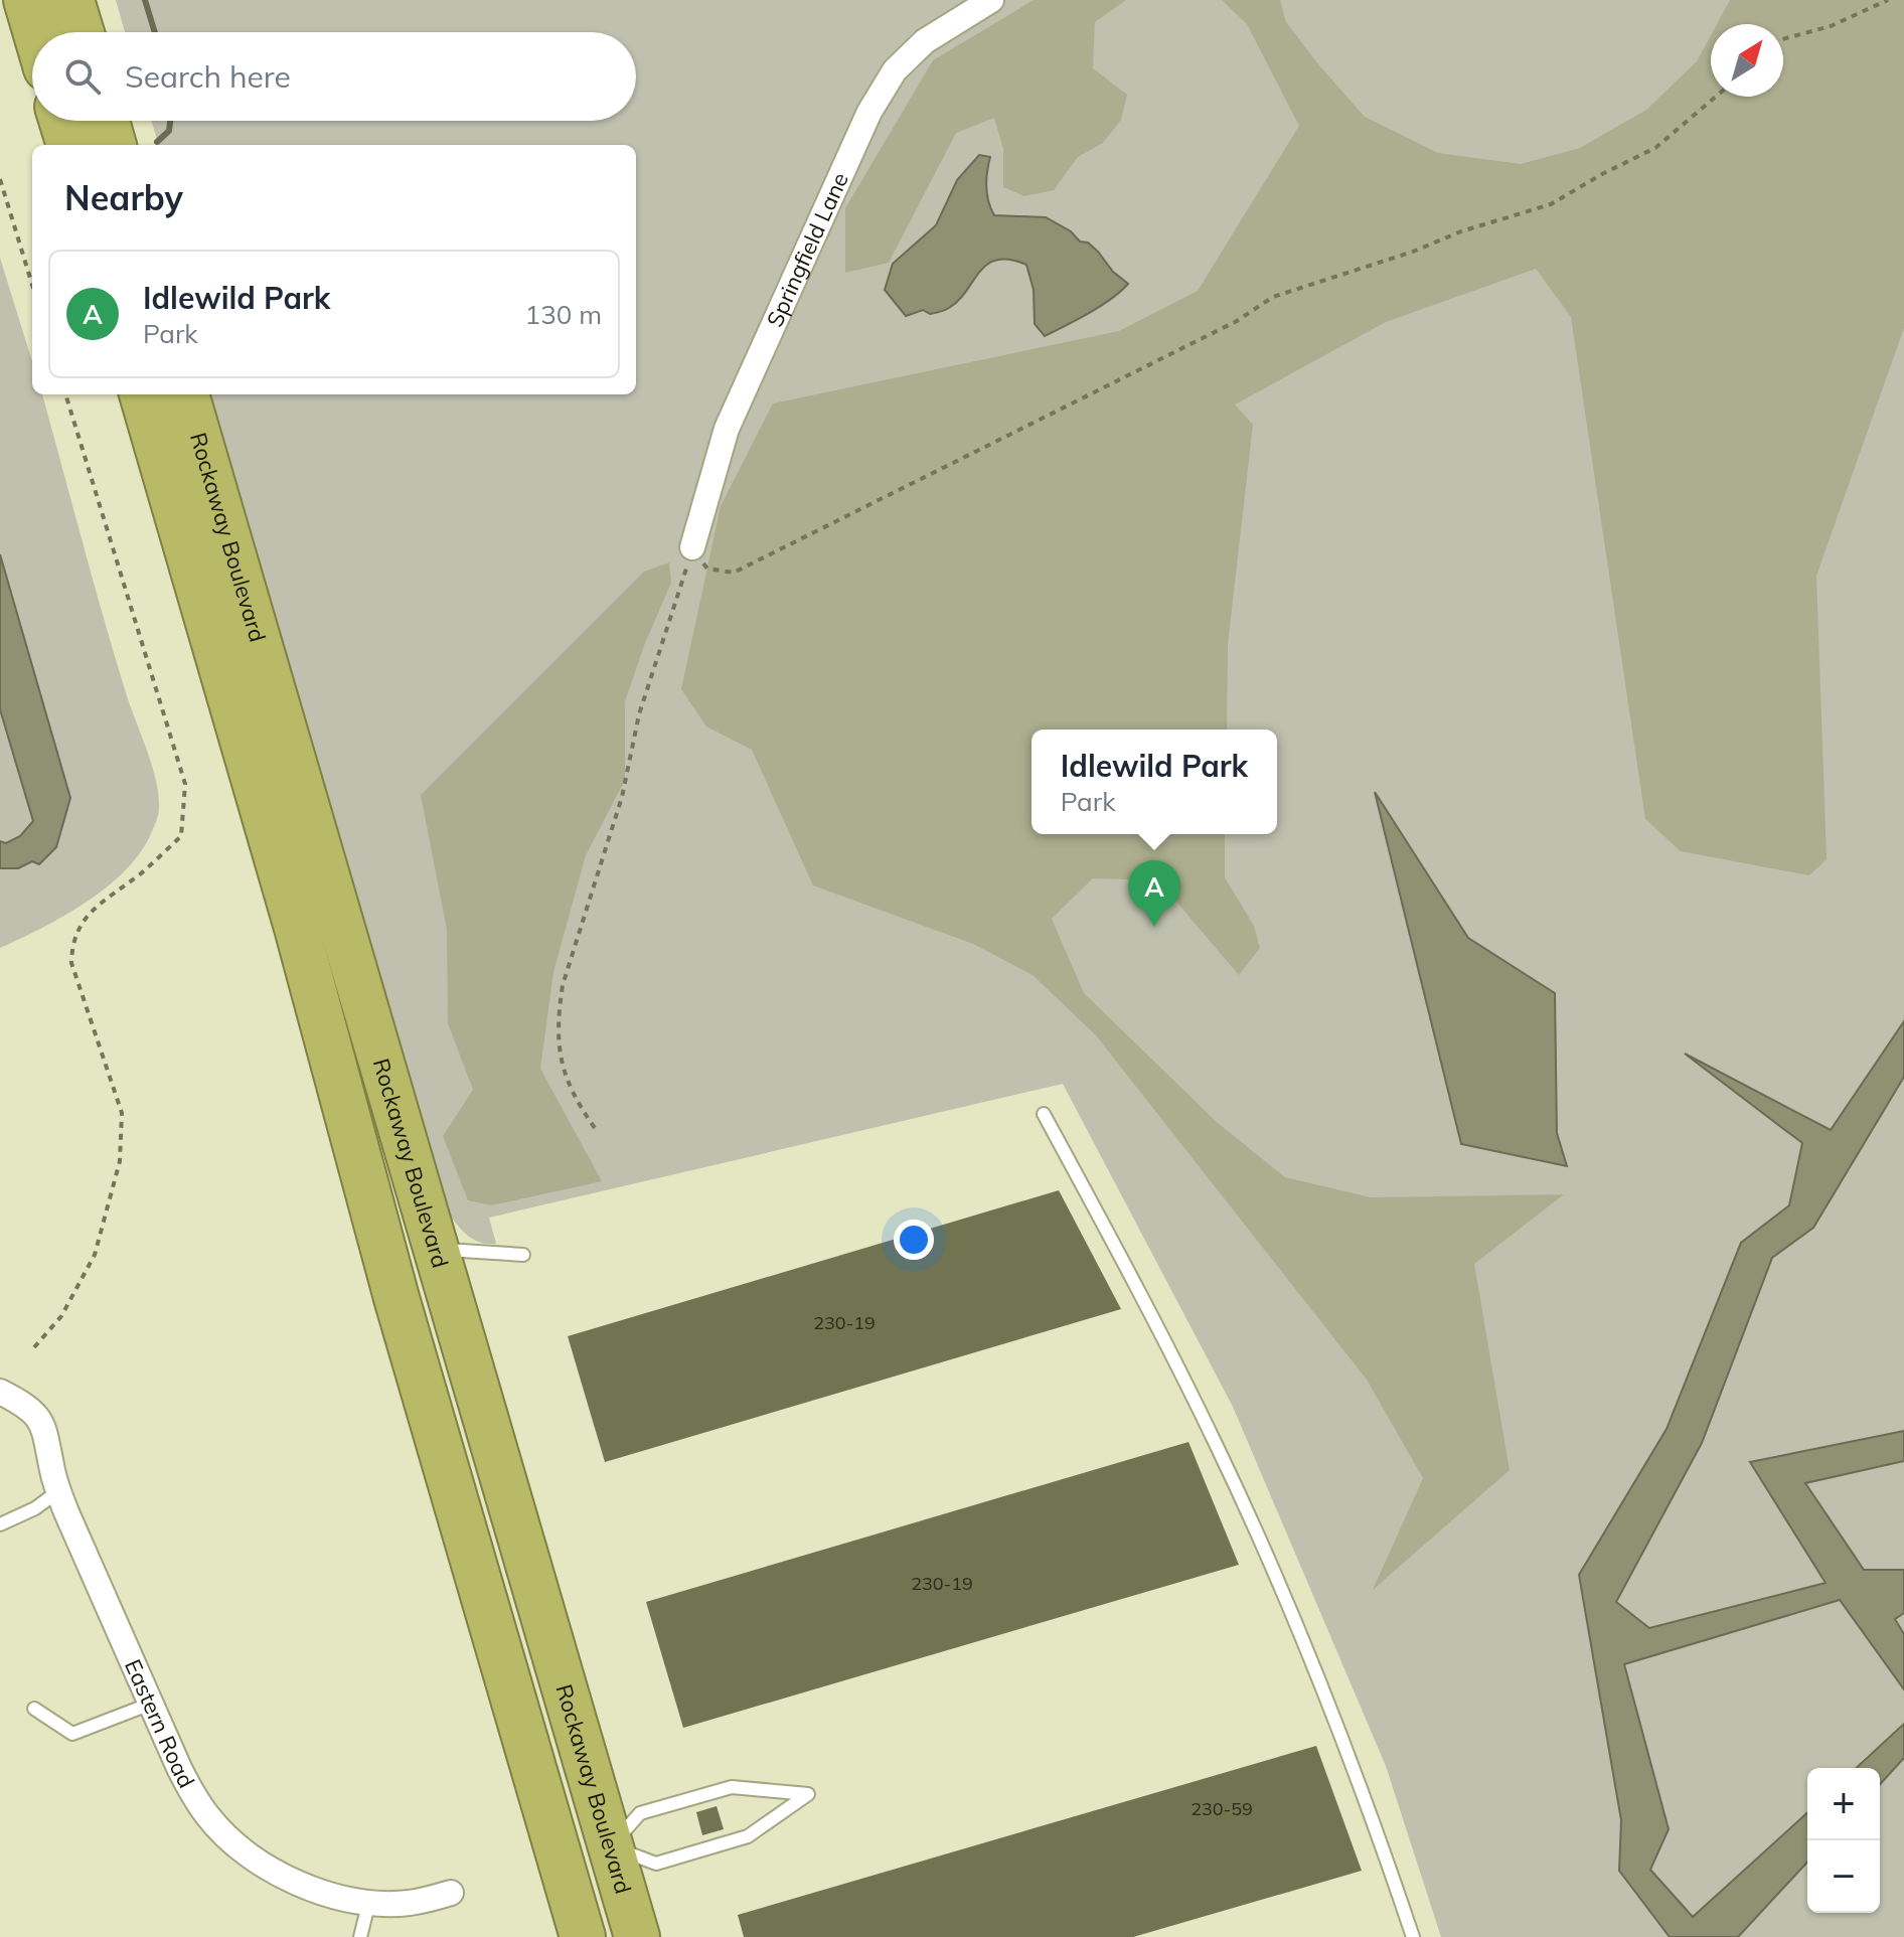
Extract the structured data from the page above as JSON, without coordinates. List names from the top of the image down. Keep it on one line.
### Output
{"streets":{"highway":["Rockaway Boulevard"],"street":["Springfield Lane","Eastern Road"]},"house_numbers":["230-19","230-19","230-59"],"north":"top right","page":{"search":"Search here","heading":"Nearby","list":[{"mark":"A","name":"Idlewild Park","note":"Park","value":"130 m"}],"popup":["Idlewild Park","Park"],"pins":"A","map_buttons":["+","−"]}}
